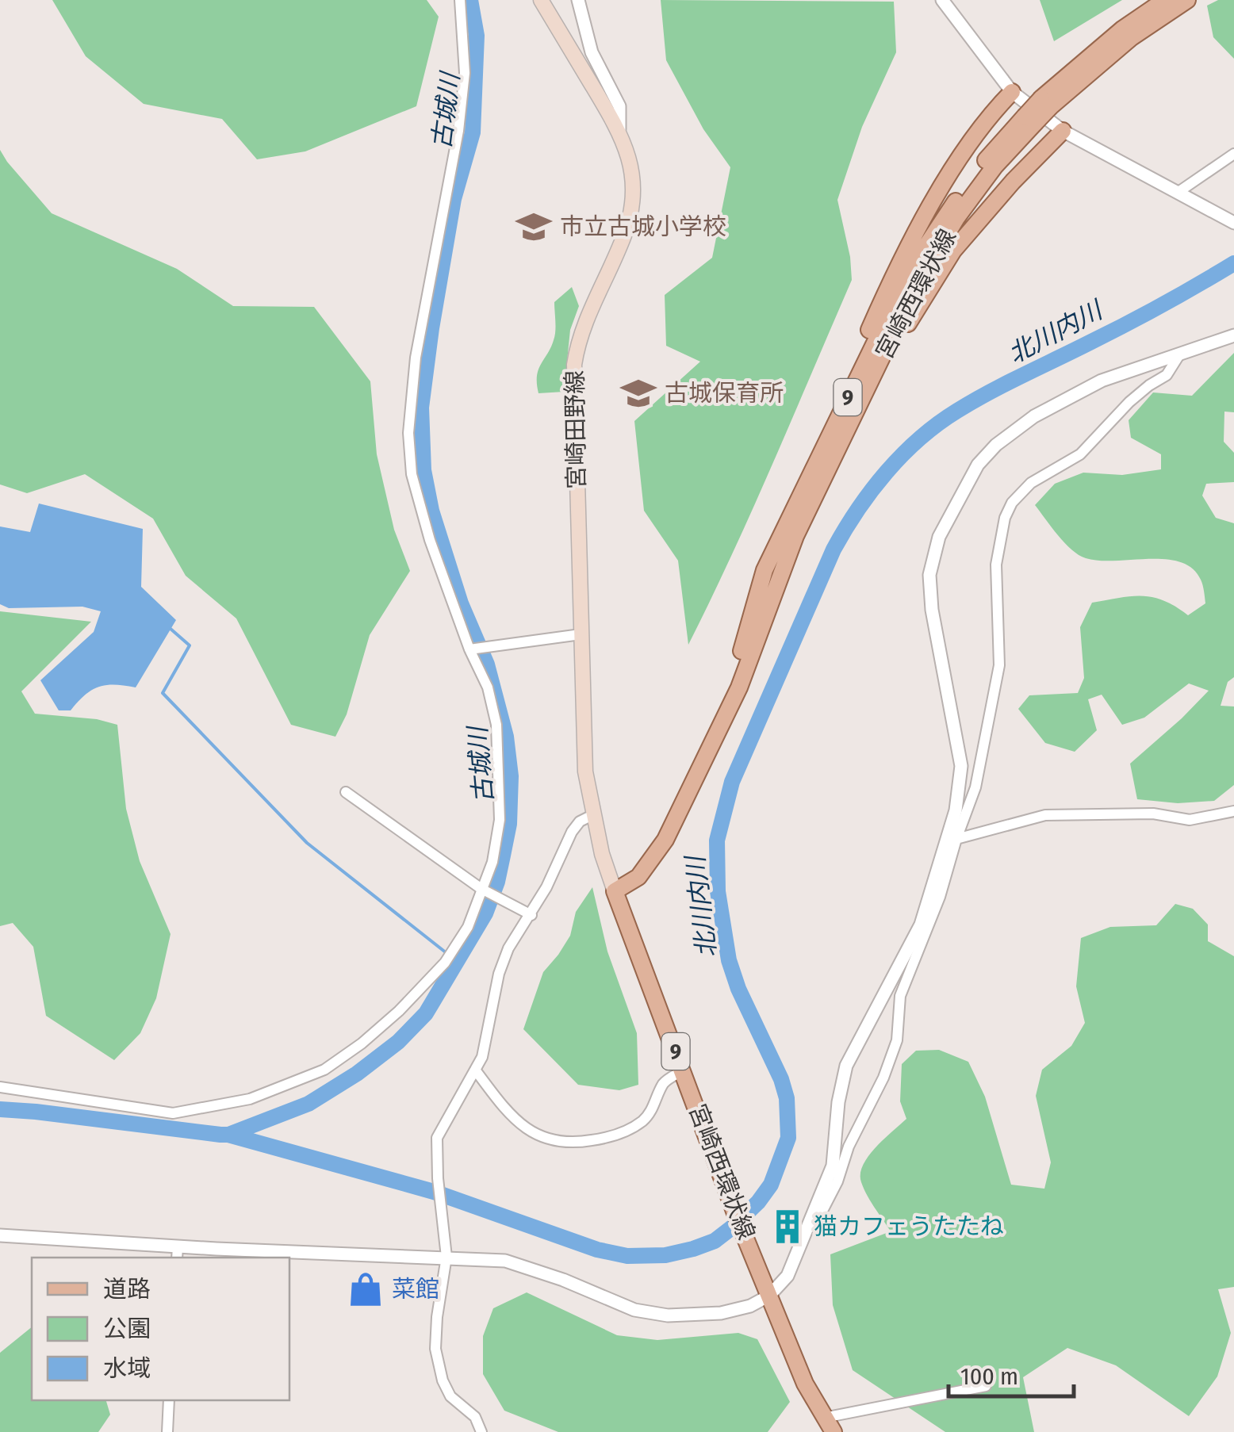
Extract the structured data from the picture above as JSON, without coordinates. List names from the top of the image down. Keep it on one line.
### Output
{"streets":{"main road":["宮崎西環状線","9","宮崎田野線"]},"crossings":[["宮崎西環状線","宮崎田野線"]],"water":["古城川","北川内川"],"places":{"school or university":["市立古城小学校","古城保育所"],"building":["猫カフェうたたね"],"shop":["菜館"]},"legend":["道路","公園","水域"],"scale_bar":"100 m"}
